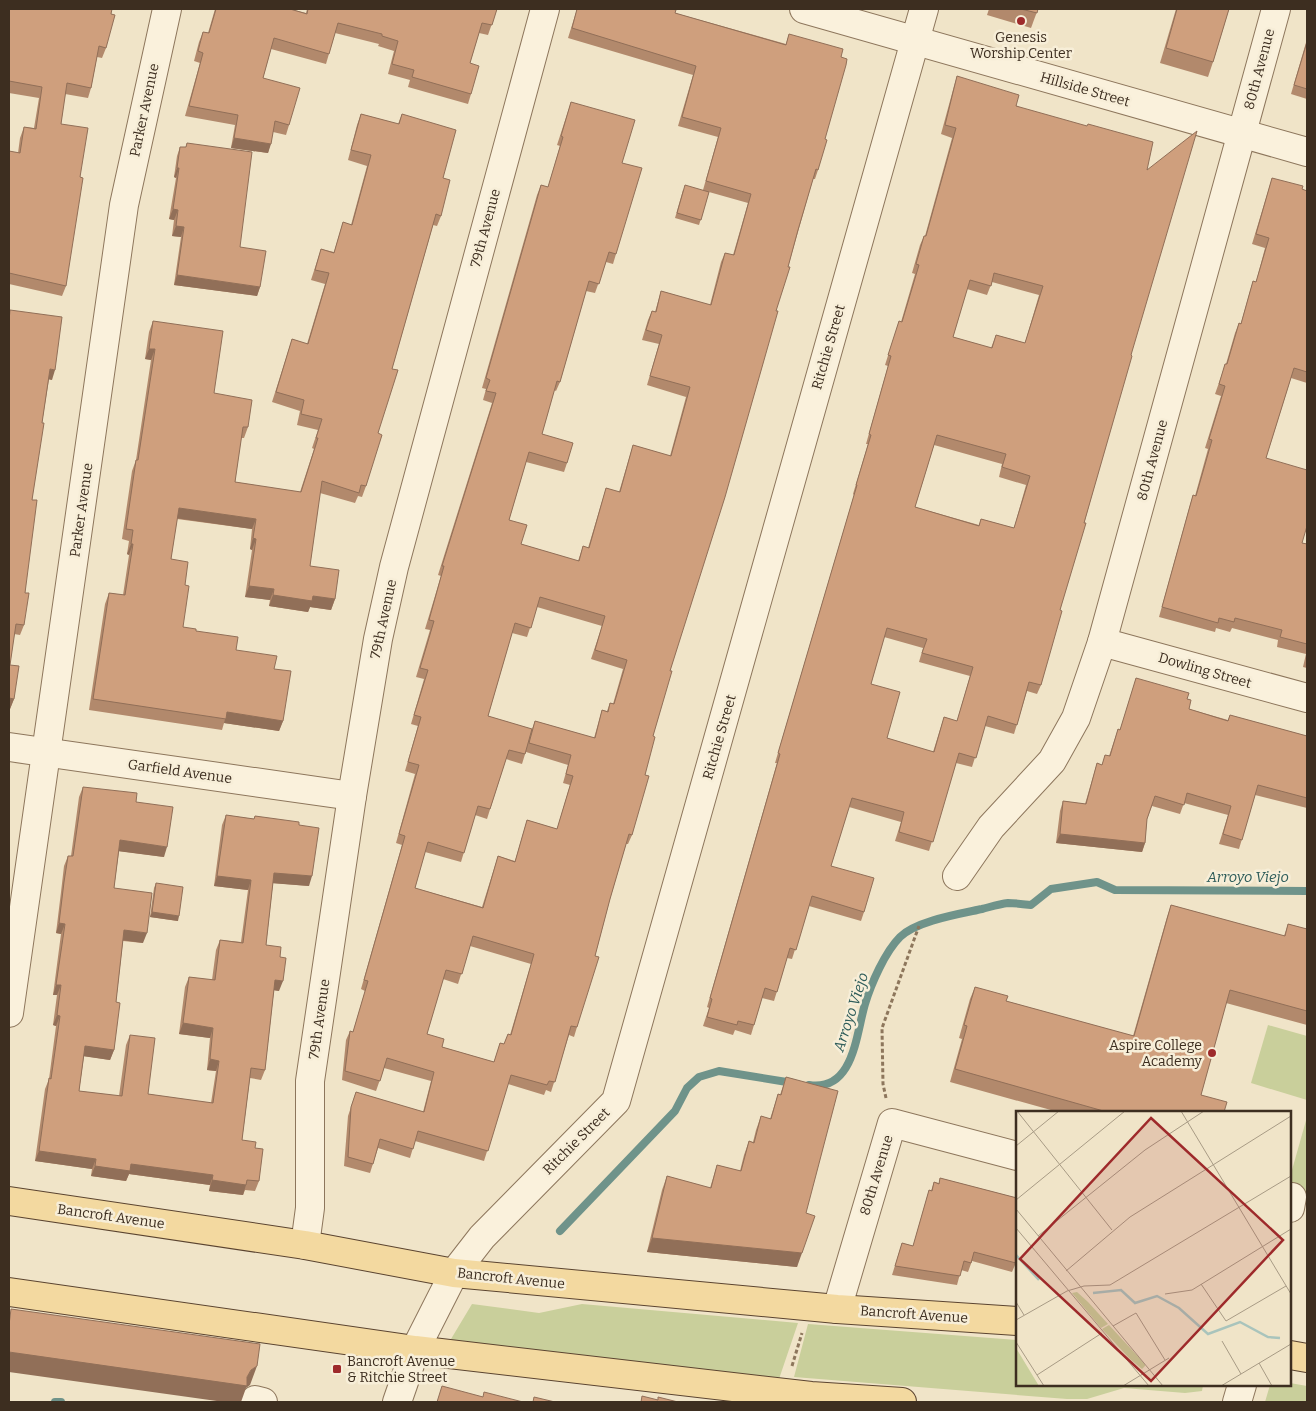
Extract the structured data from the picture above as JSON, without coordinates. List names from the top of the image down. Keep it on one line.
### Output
{"streets":{"main road":["Bancroft Avenue"],"street":["80th Avenue","Hillside Street","Parker Avenue","79th Avenue","Ritchie Street","Dowling Street","Garfield Avenue"]},"crossings":[["80th Avenue","Hillside Street"],["80th Avenue","Dowling Street"],["80th Avenue","Bancroft Avenue"],["Hillside Street","Ritchie Street"],["Parker Avenue","Garfield Avenue"],["79th Avenue","Garfield Avenue"],["79th Avenue","Bancroft Avenue"],["Ritchie Street","Bancroft Avenue"]],"water":["Arroyo Viejo"],"places":{"other":["Genesis Worship Center","Aspire College Academy"],"transit":["Bancroft Avenue & Ritchie Street"]}}
